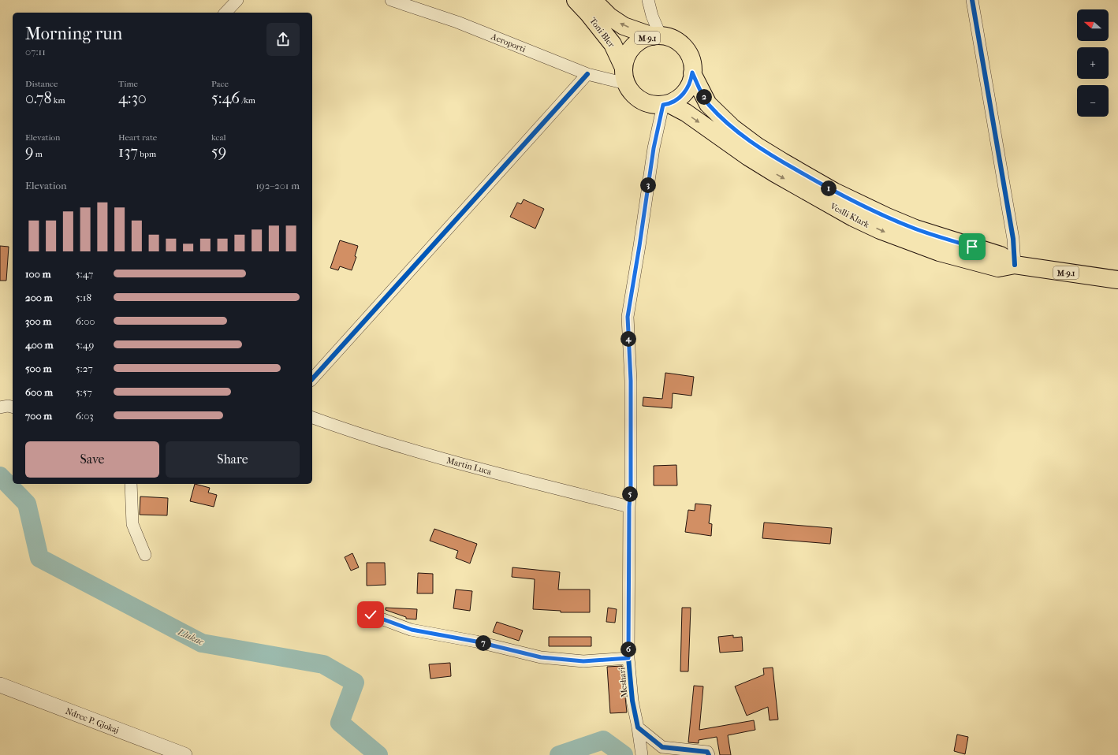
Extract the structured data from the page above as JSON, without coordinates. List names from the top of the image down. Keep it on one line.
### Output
{"streets":{"main road":["Toni Bler","M-9.1","Veslli Klark"],"street":["Aeroporti","Martin Luca","Meshari","Ndrec P. Gjokaj"]},"crossings":[["Toni Bler","M-9.1"],["Toni Bler","Aeroporti"],["Toni Bler","Veslli Klark"],["Toni Bler","Meshari"],["M-9.1","Aeroporti"],["M-9.1","Veslli Klark"],["M-9.1","Meshari"],["Aeroporti","Veslli Klark"],["Aeroporti","Meshari"],["Veslli Klark","Meshari"],["Martin Luca","Meshari"]],"one_way":["Toni Bler"],"water":["Llukac"],"north":"left","page":{"map_buttons":["+","−"],"heading":["Morning run","07:11"],"stats":[["Distance","0.78 km"],["Time","4:30"],["Pace","5:46 /km"],["Elevation","9 m"],["Heart rate","137 bpm"],["kcal","59"]],"pins":["2","3","1","4","5","7","6"],"chart":["Elevation","192–201 m"],"list":[{"name":"100 m","note":"5:47"},{"name":"200 m","note":"5:18"},{"name":"300 m","note":"6:00"},{"name":"400 m","note":"5:49"},{"name":"500 m","note":"5:27"},{"name":"600 m","note":"5:57"},{"name":"700 m","note":"6:03"}],"buttons":["Save","Share"]}}
